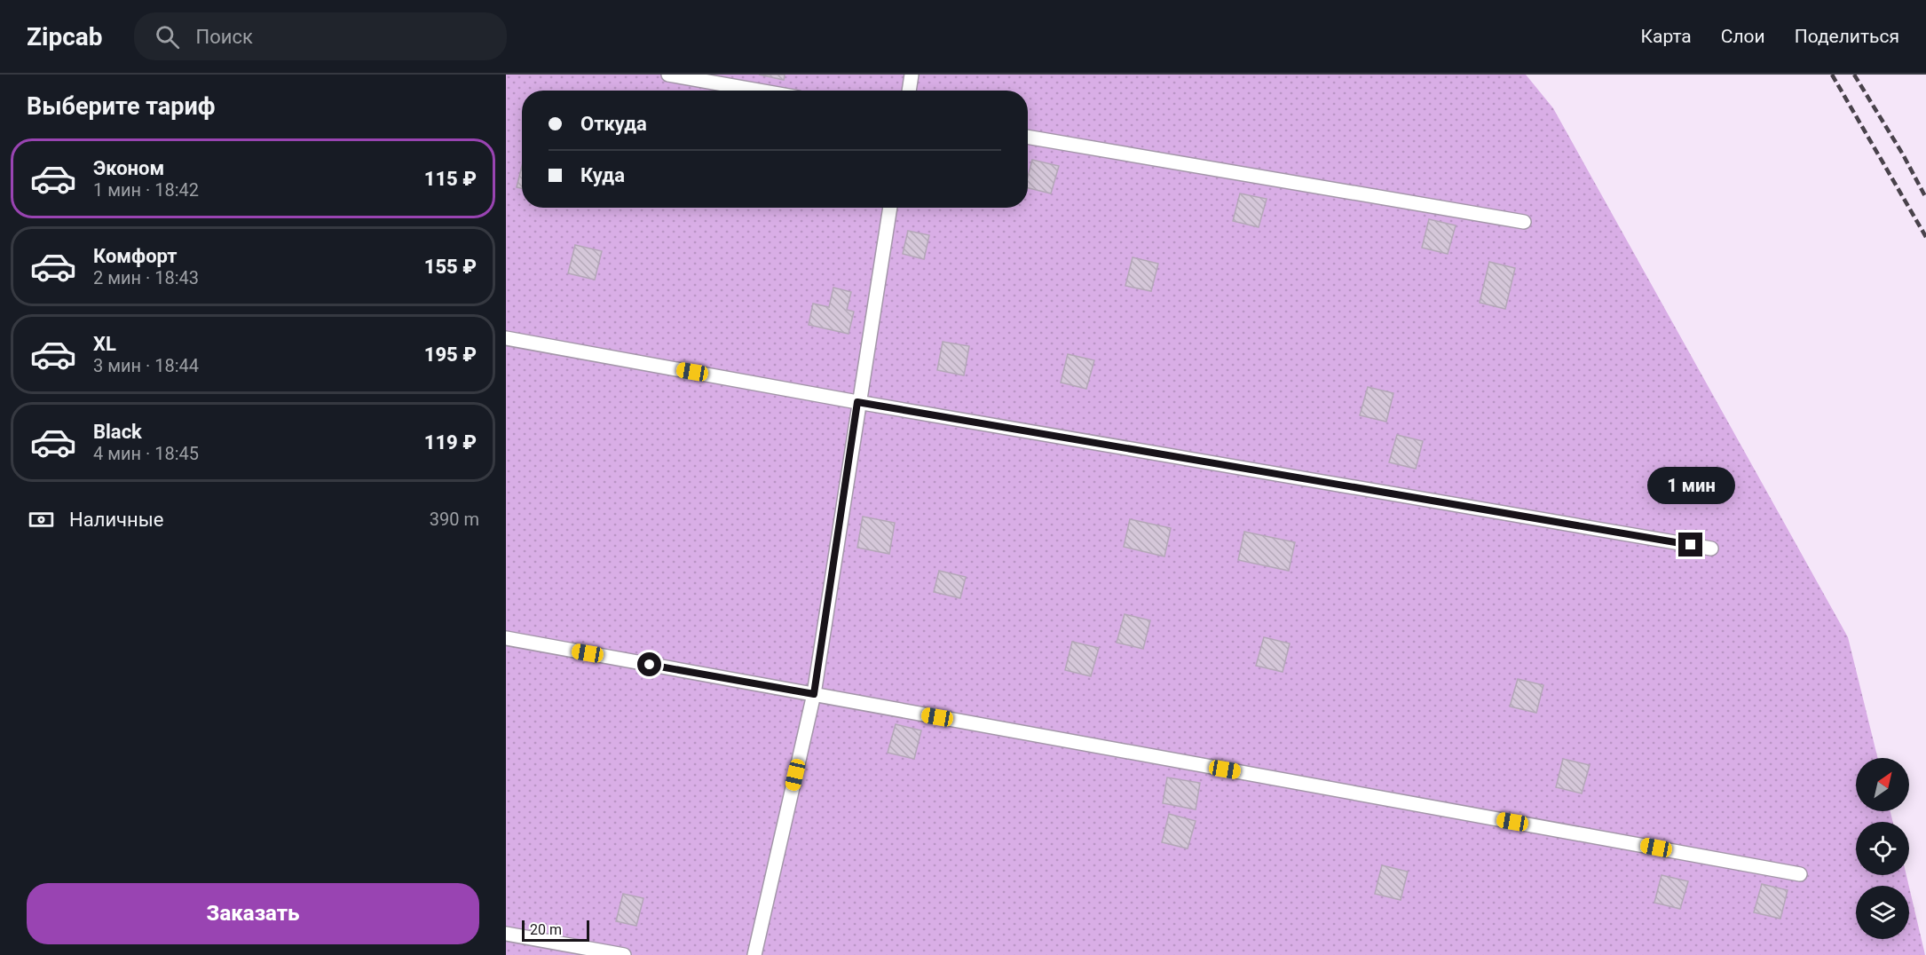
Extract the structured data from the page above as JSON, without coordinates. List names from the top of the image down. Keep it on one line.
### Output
{"scale_bar":"20 m","north":"top right","page":{"header":"Zipcab","search":"Поиск","nav":["Карта","Слои","Поделиться"],"heading":"Выберите тариф","banner":["Откуда","Куда"],"list":[{"name":"Эконом","note":"1 мин · 18:42","value":"115 ₽"},{"name":"Комфорт","note":"2 мин · 18:43","value":"155 ₽"},{"name":"XL","note":"3 мин · 18:44","value":"195 ₽"},{"name":"Black","note":"4 мин · 18:45","value":"119 ₽"}],"bubble":"1 мин","pay":["Наличные","390 m"],"buttons":"Заказать","scale":"20 m"}}
